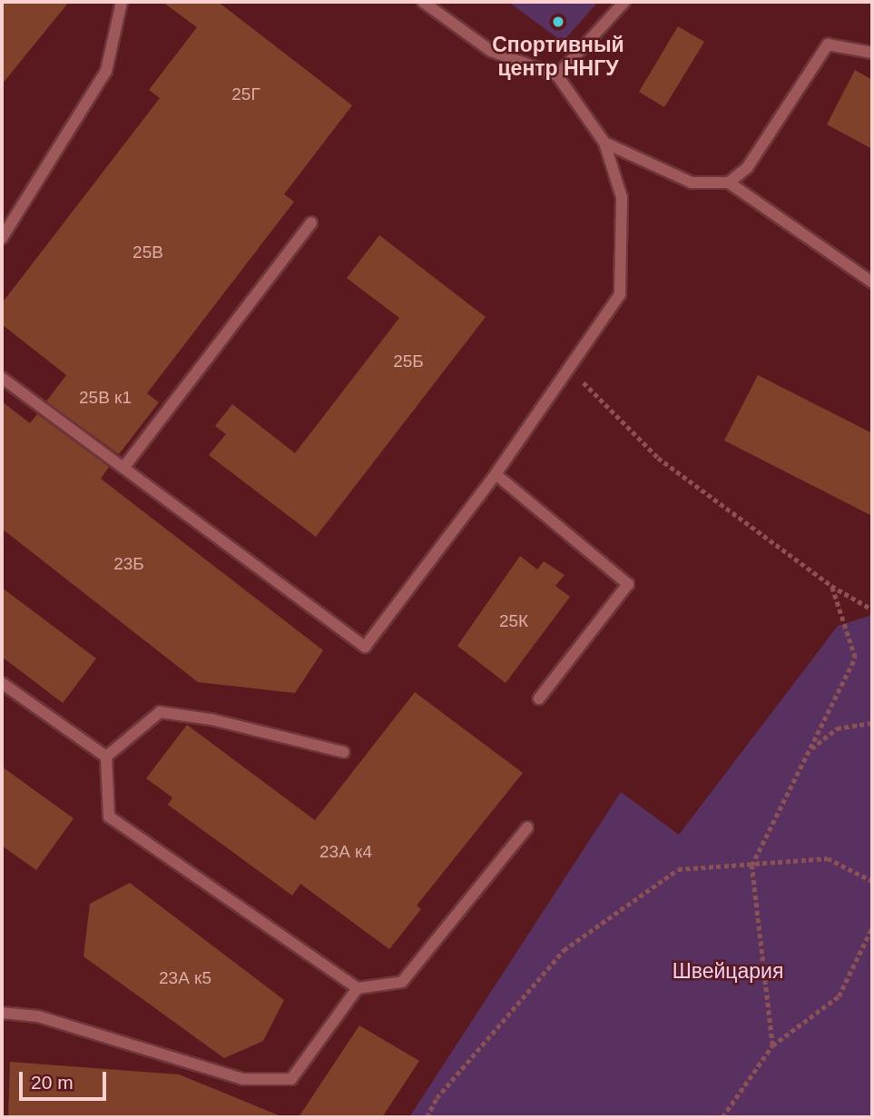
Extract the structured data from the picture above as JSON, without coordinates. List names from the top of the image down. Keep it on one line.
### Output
{"parks":["Швейцария"],"places":["Спортивный центр ННГУ"],"house_numbers":["25Г","25В","25Б","25В к1","23Б","25К","23А к4","23А к5"],"scale_bar":"20 m"}
